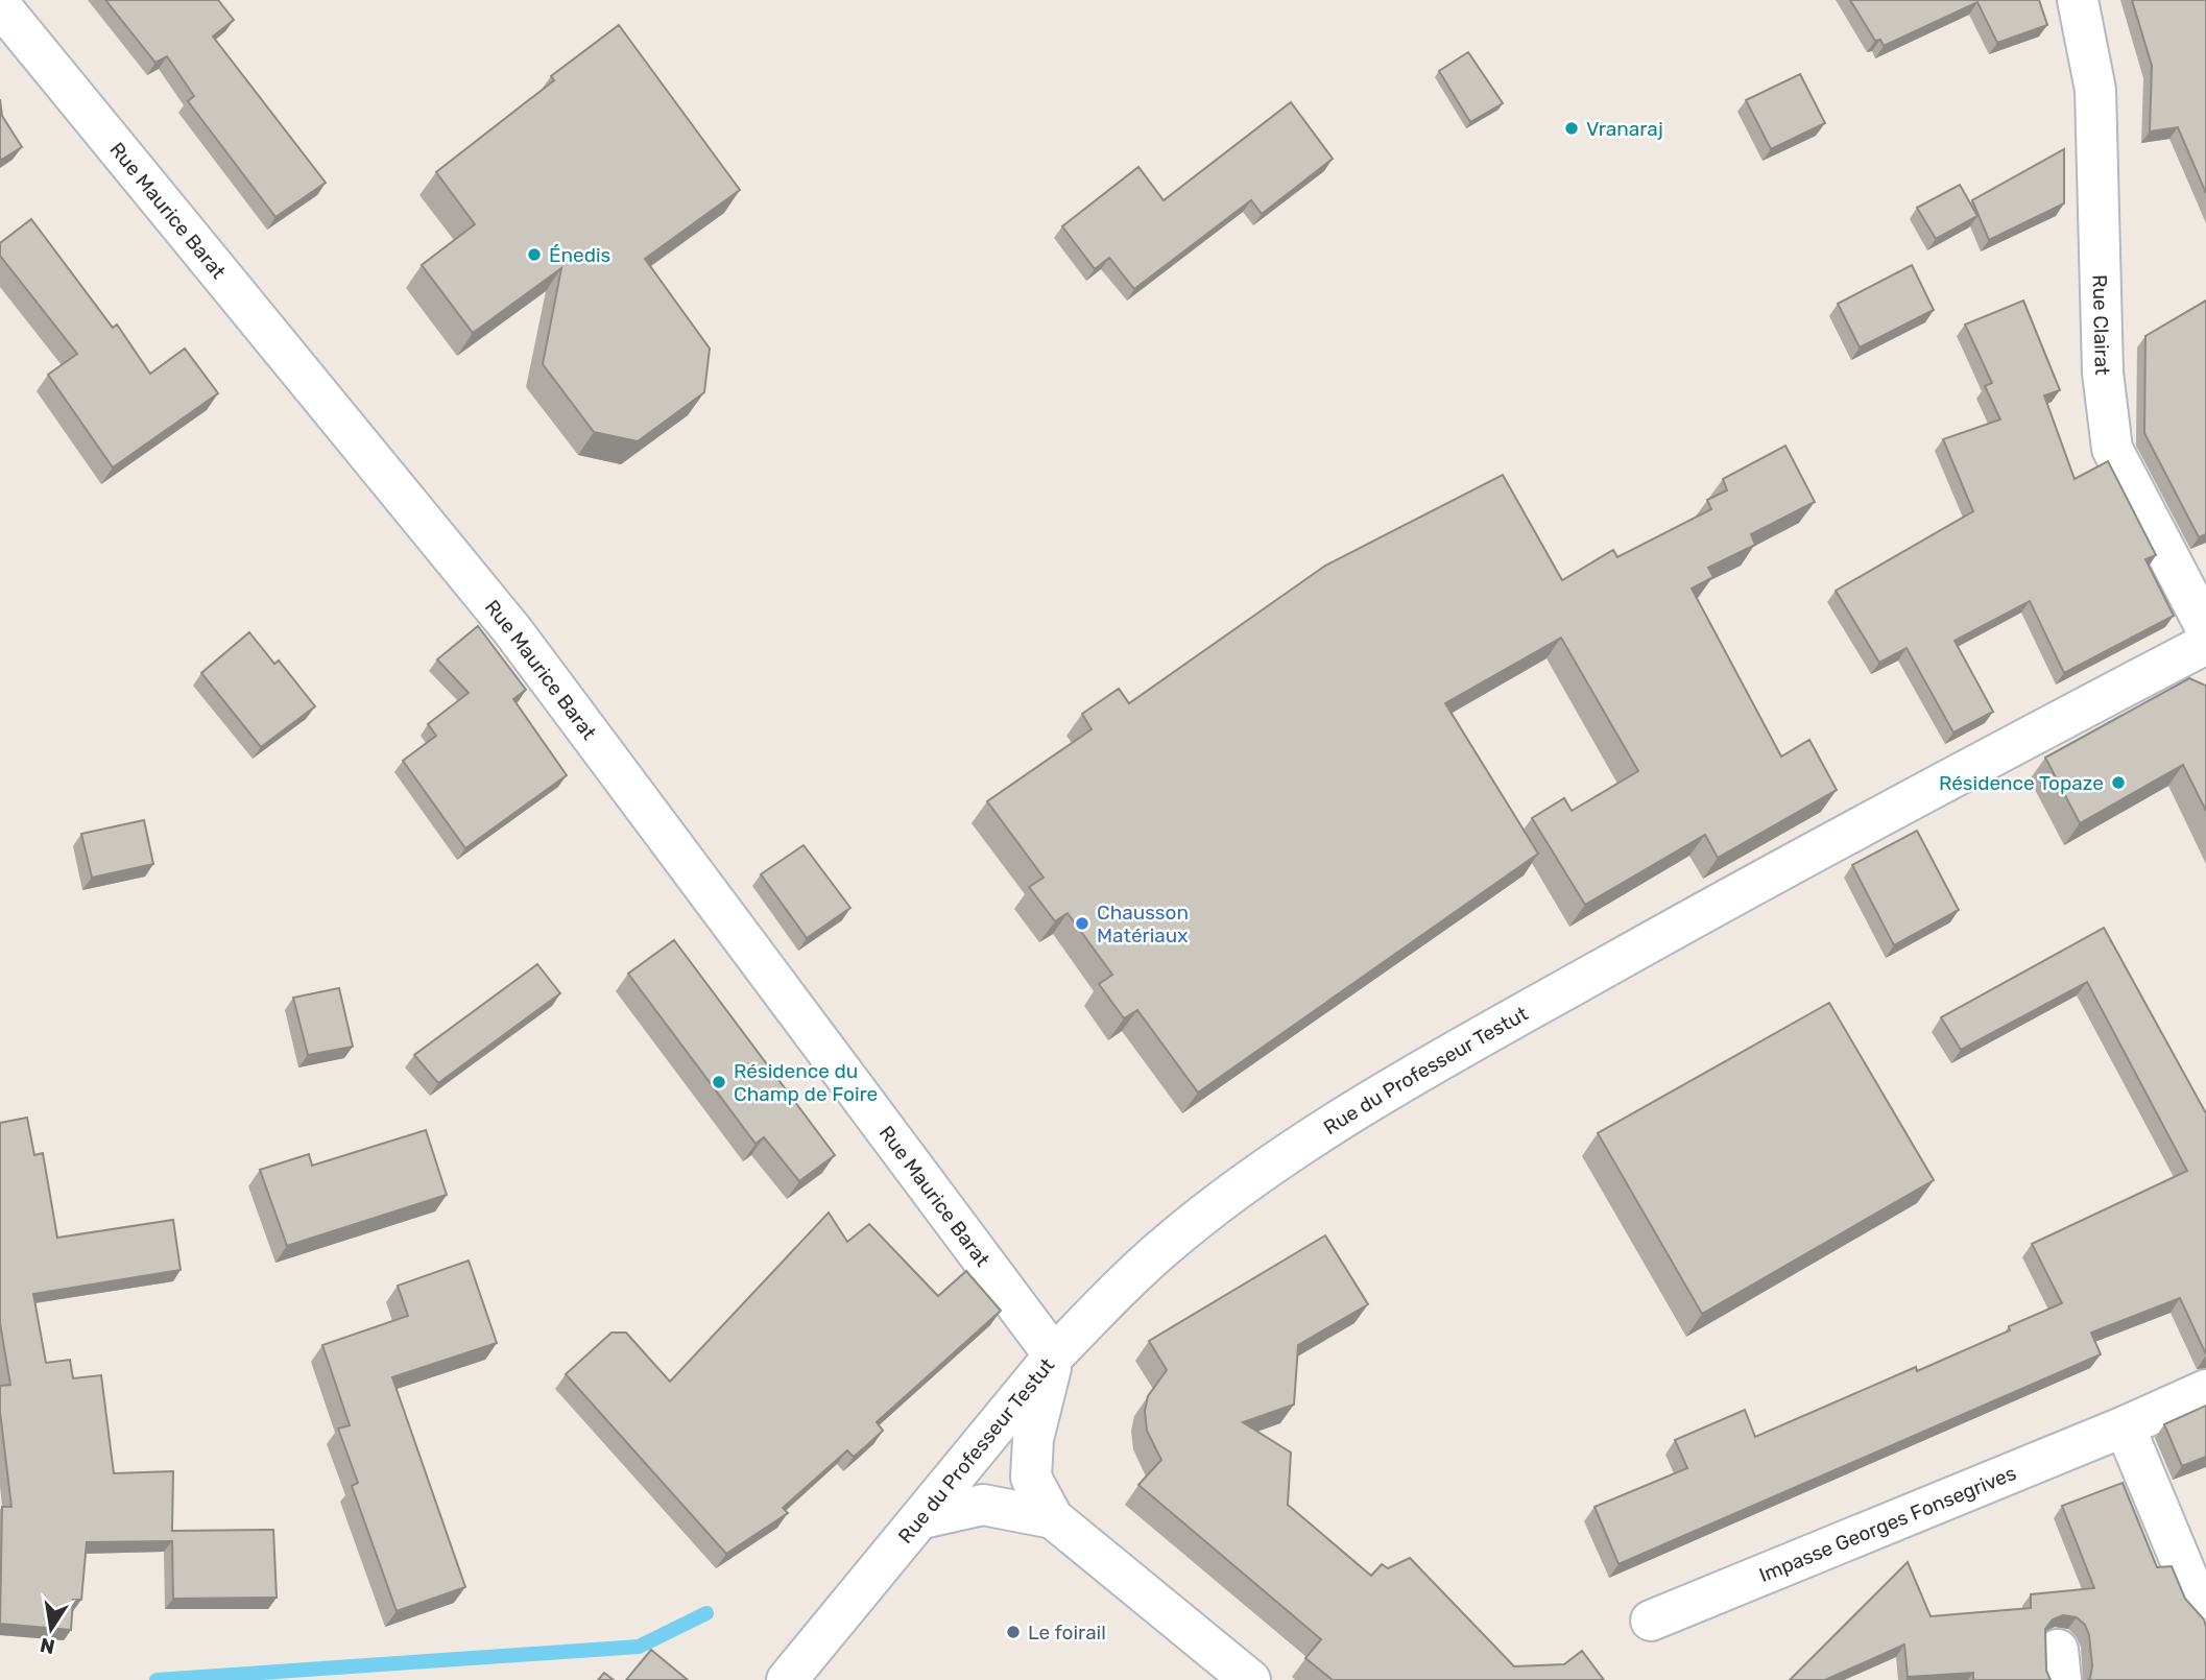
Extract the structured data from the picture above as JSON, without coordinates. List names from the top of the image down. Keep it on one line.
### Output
{"streets":{"street":["Rue Maurice Barat","Rue Clairat","Rue du Professeur Testut","Impasse Georges Fonsegrives"]},"crossings":[["Rue Maurice Barat","Rue du Professeur Testut"]],"places":["Vranaraj","Énedis","Résidence Topaze","Chausson Matériaux","Résidence du Champ de Foire","Le foirail"],"north":"bottom"}
